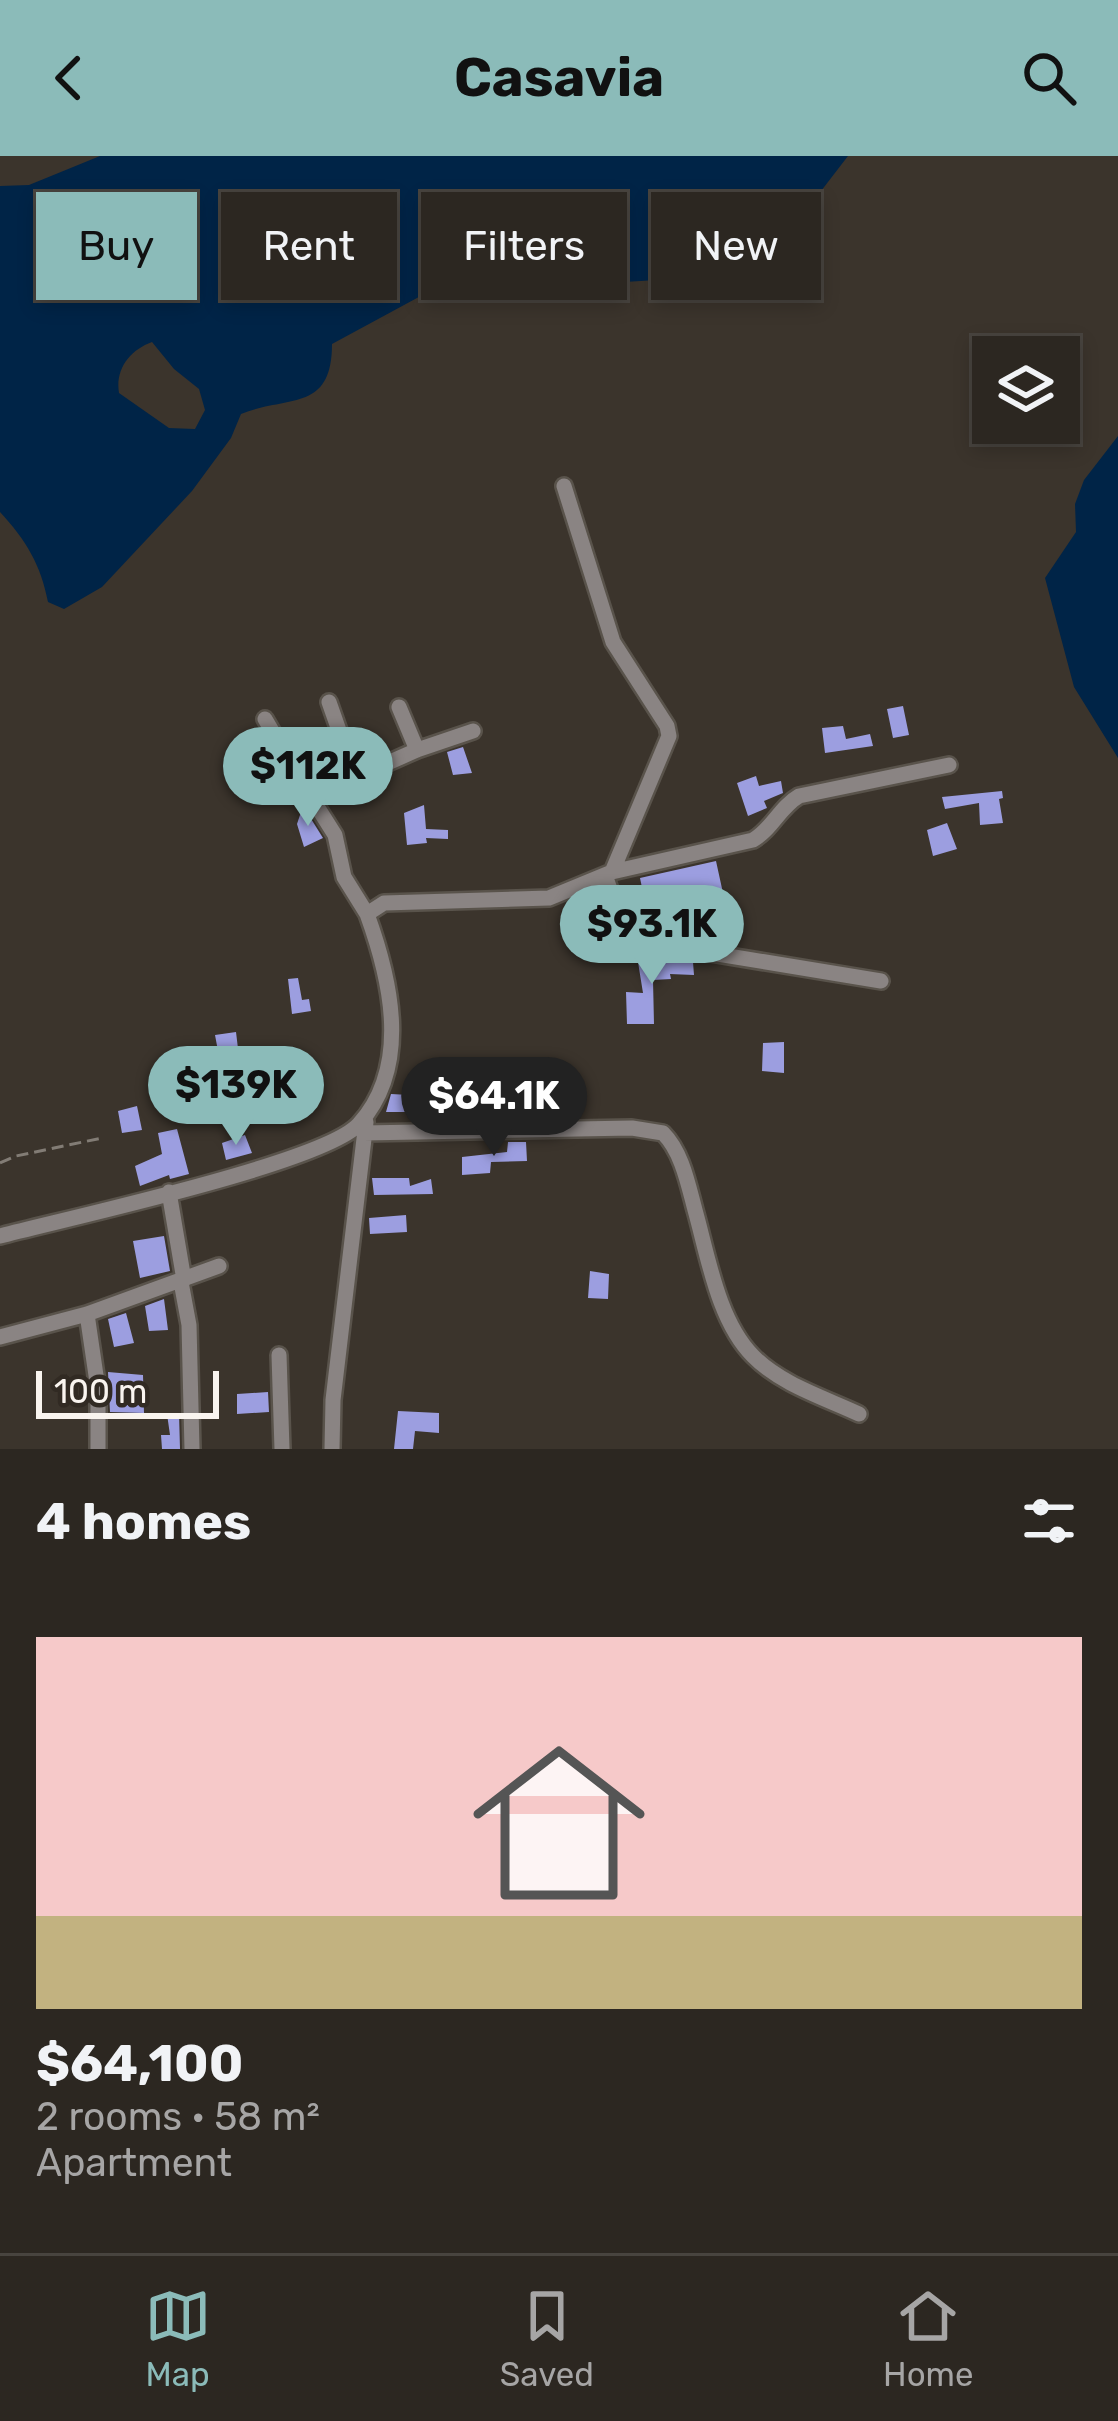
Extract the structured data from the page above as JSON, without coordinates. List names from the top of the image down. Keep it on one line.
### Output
{"scale_bar":"100 m","page":{"header":"Casavia","chip":["Buy","Rent","Filters","New"],"price":["$112K","$93.1K","$139K","$64.1K"],"scale":"100 m","heading":"4 homes","list":[{"name":"$64,100","note":"2 rooms · 58 m² · Apartment"}],"tabs":["Map","Saved","Home"]}}
